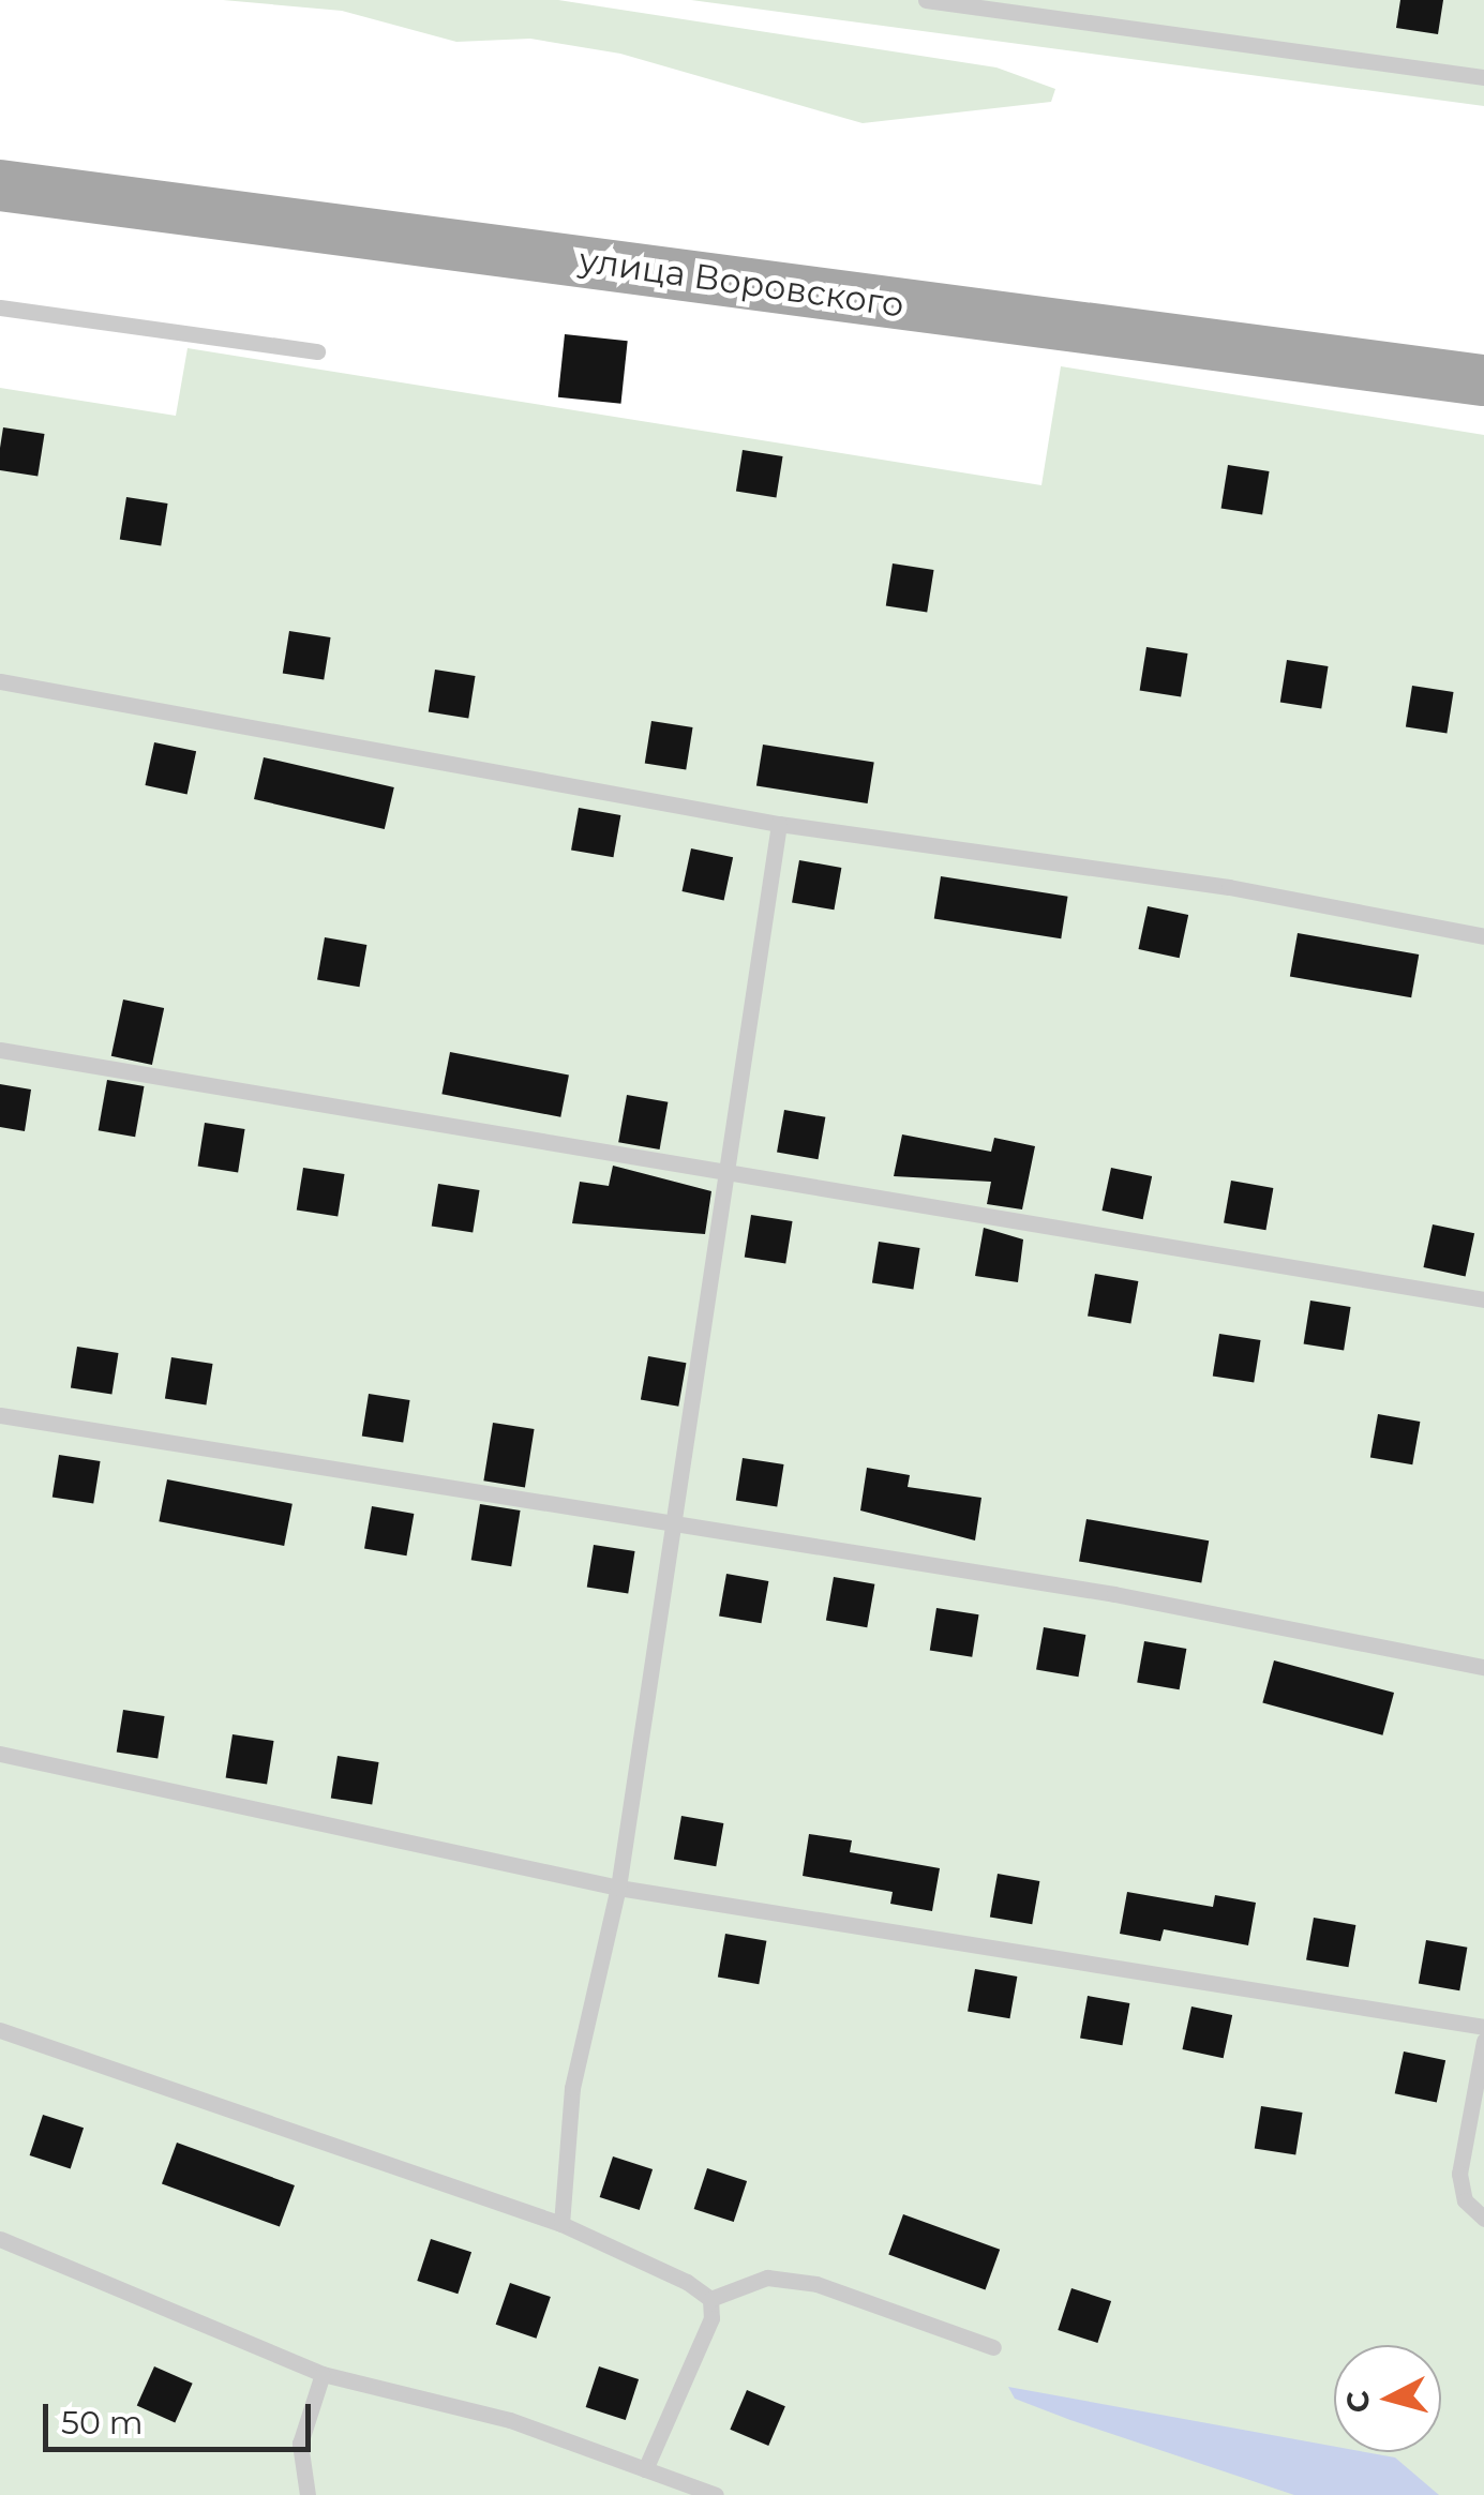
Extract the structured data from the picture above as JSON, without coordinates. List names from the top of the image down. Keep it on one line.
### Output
{"streets":{"main road":["улица Воровского"]},"scale_bar":"50 m","north":"left"}
